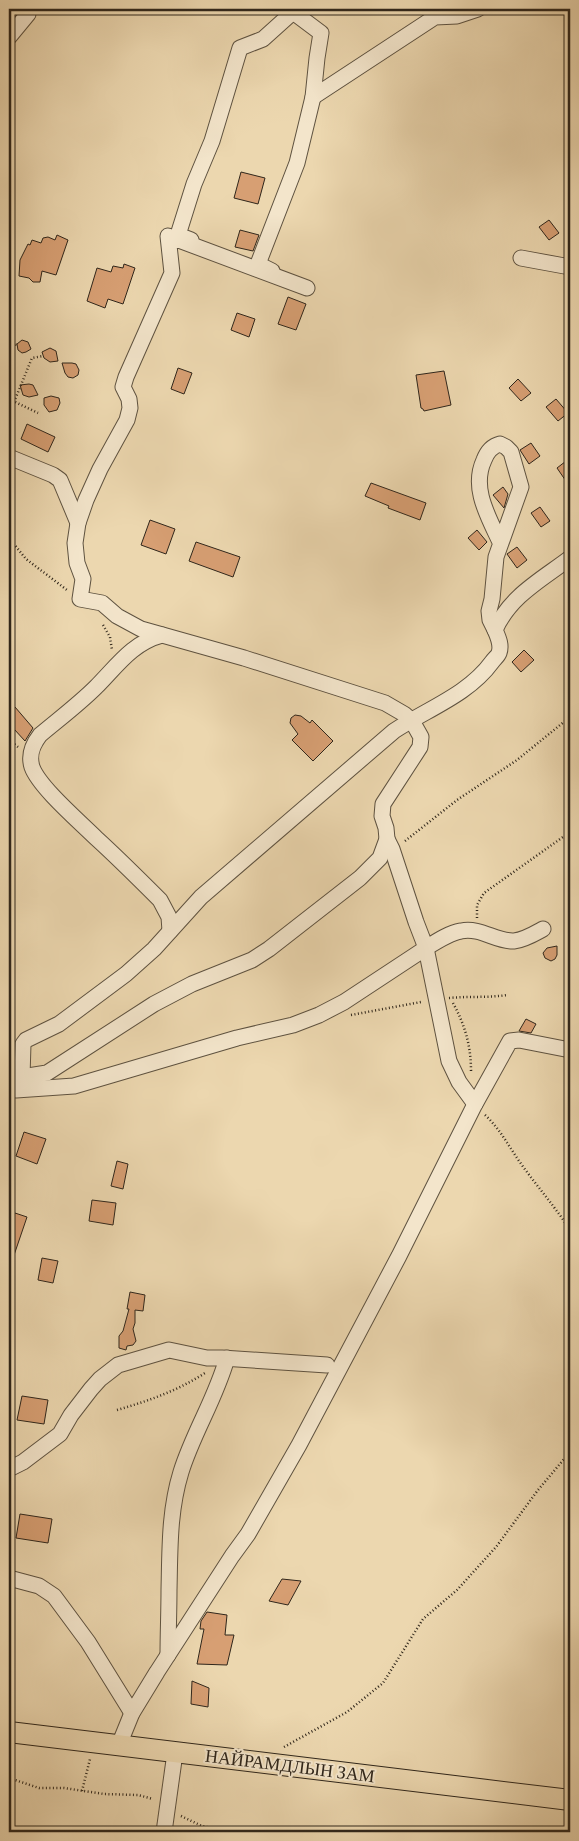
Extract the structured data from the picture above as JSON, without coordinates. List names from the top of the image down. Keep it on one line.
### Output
{"streets":{"main road":["НАЙРАМДЛЫН ЗАМ"]}}
